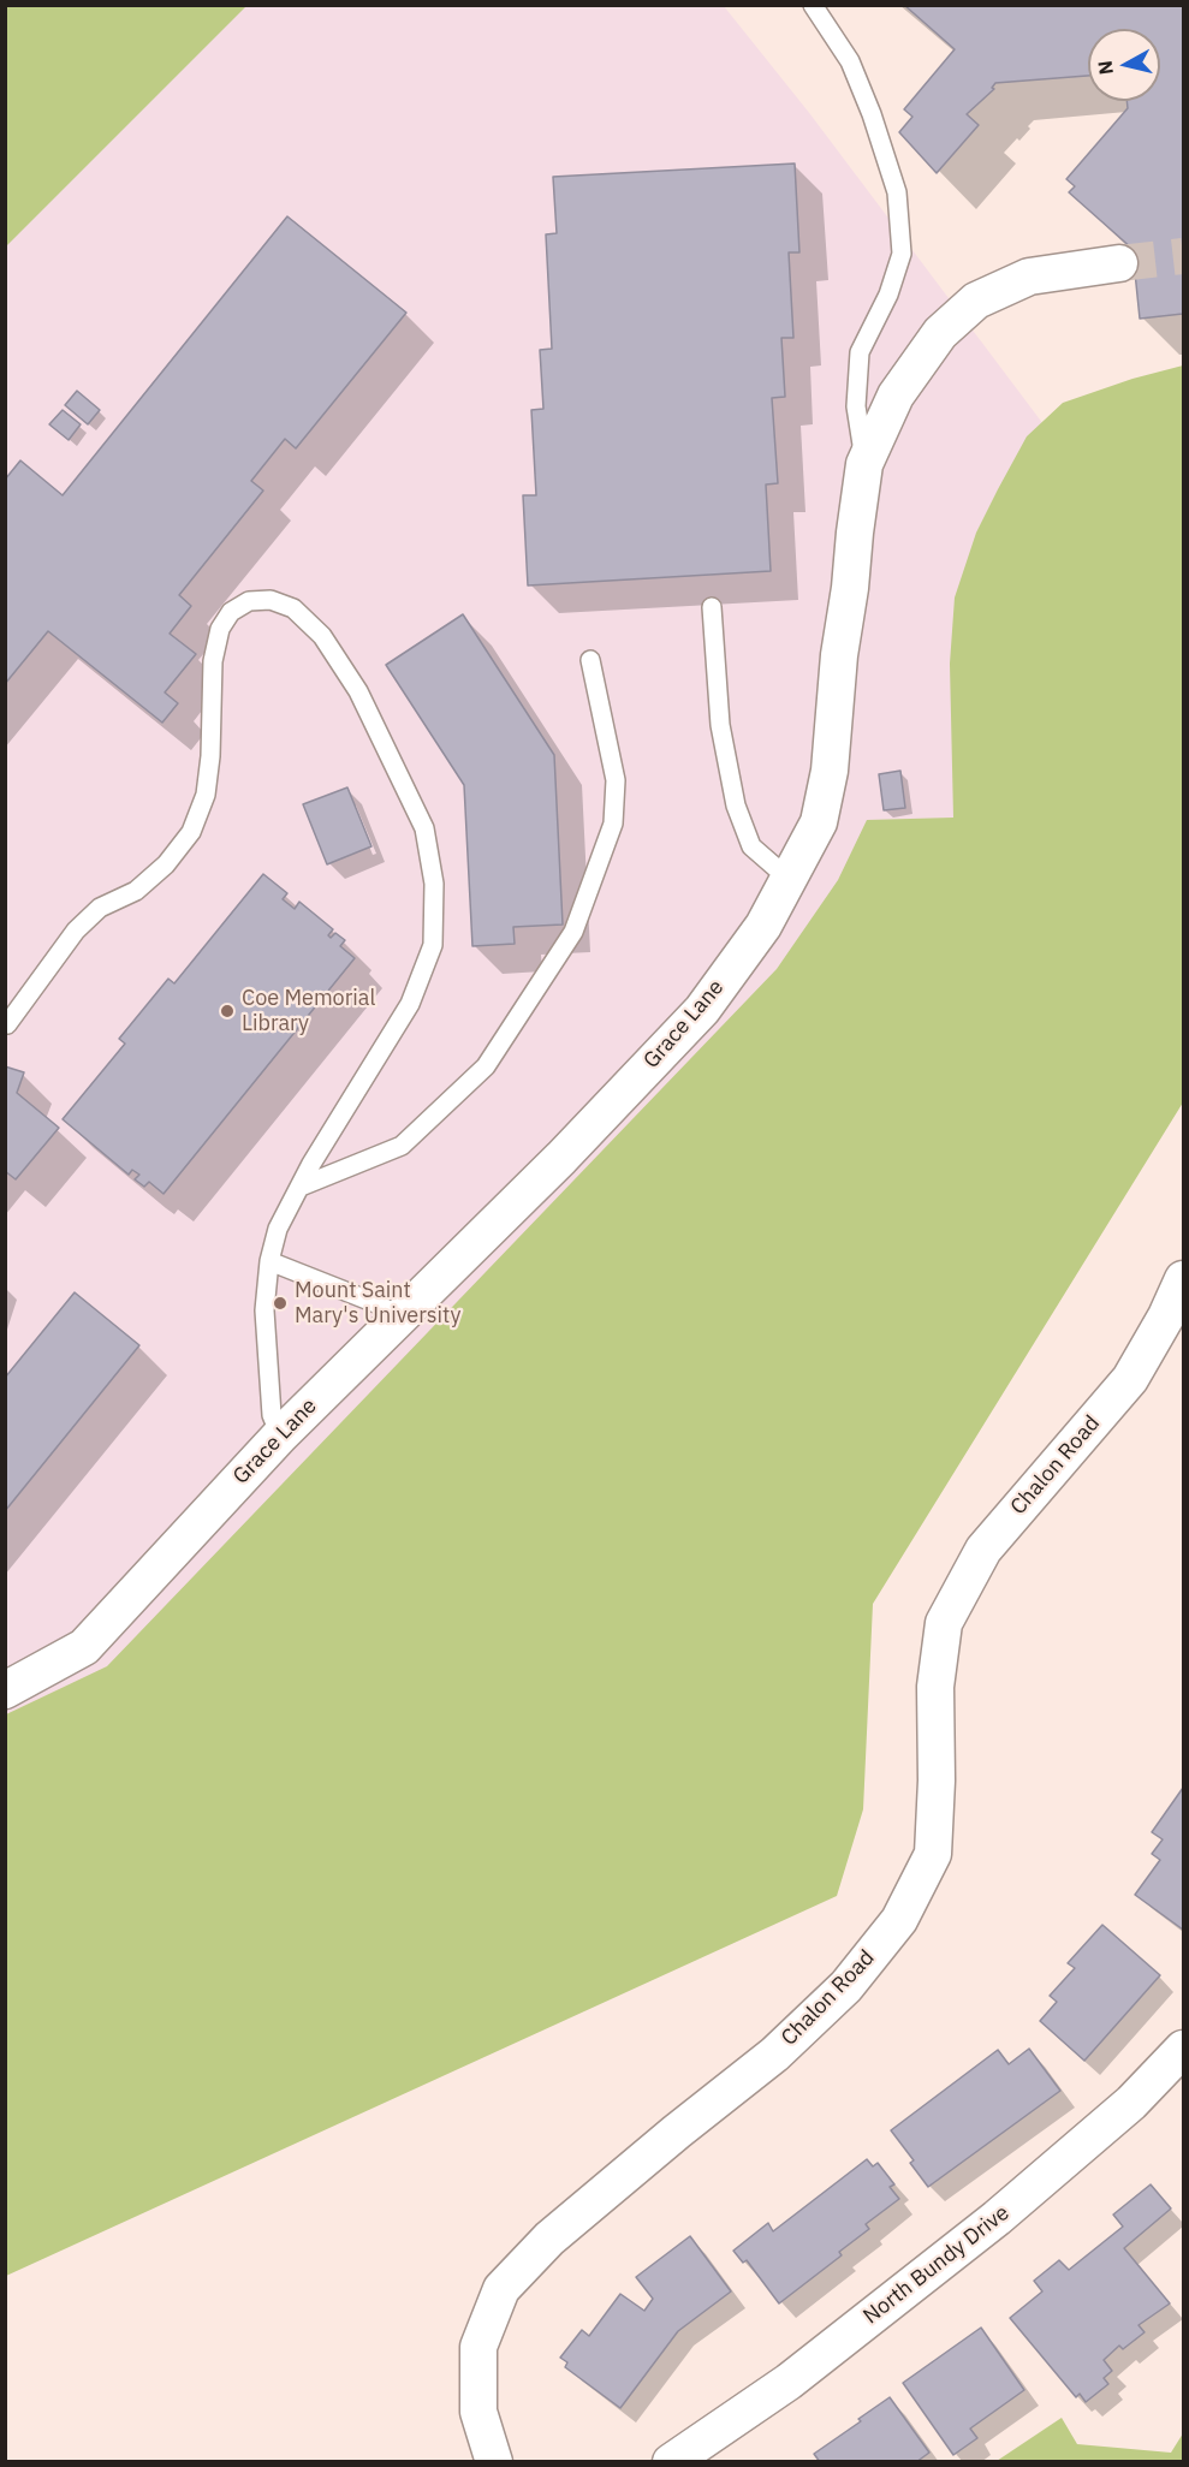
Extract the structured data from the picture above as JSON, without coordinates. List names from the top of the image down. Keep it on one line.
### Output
{"streets":{"street":["Grace Lane","Chalon Road","North Bundy Drive"]},"places":["Coe Memorial Library","Mount Saint Mary's University"],"north":"left"}
